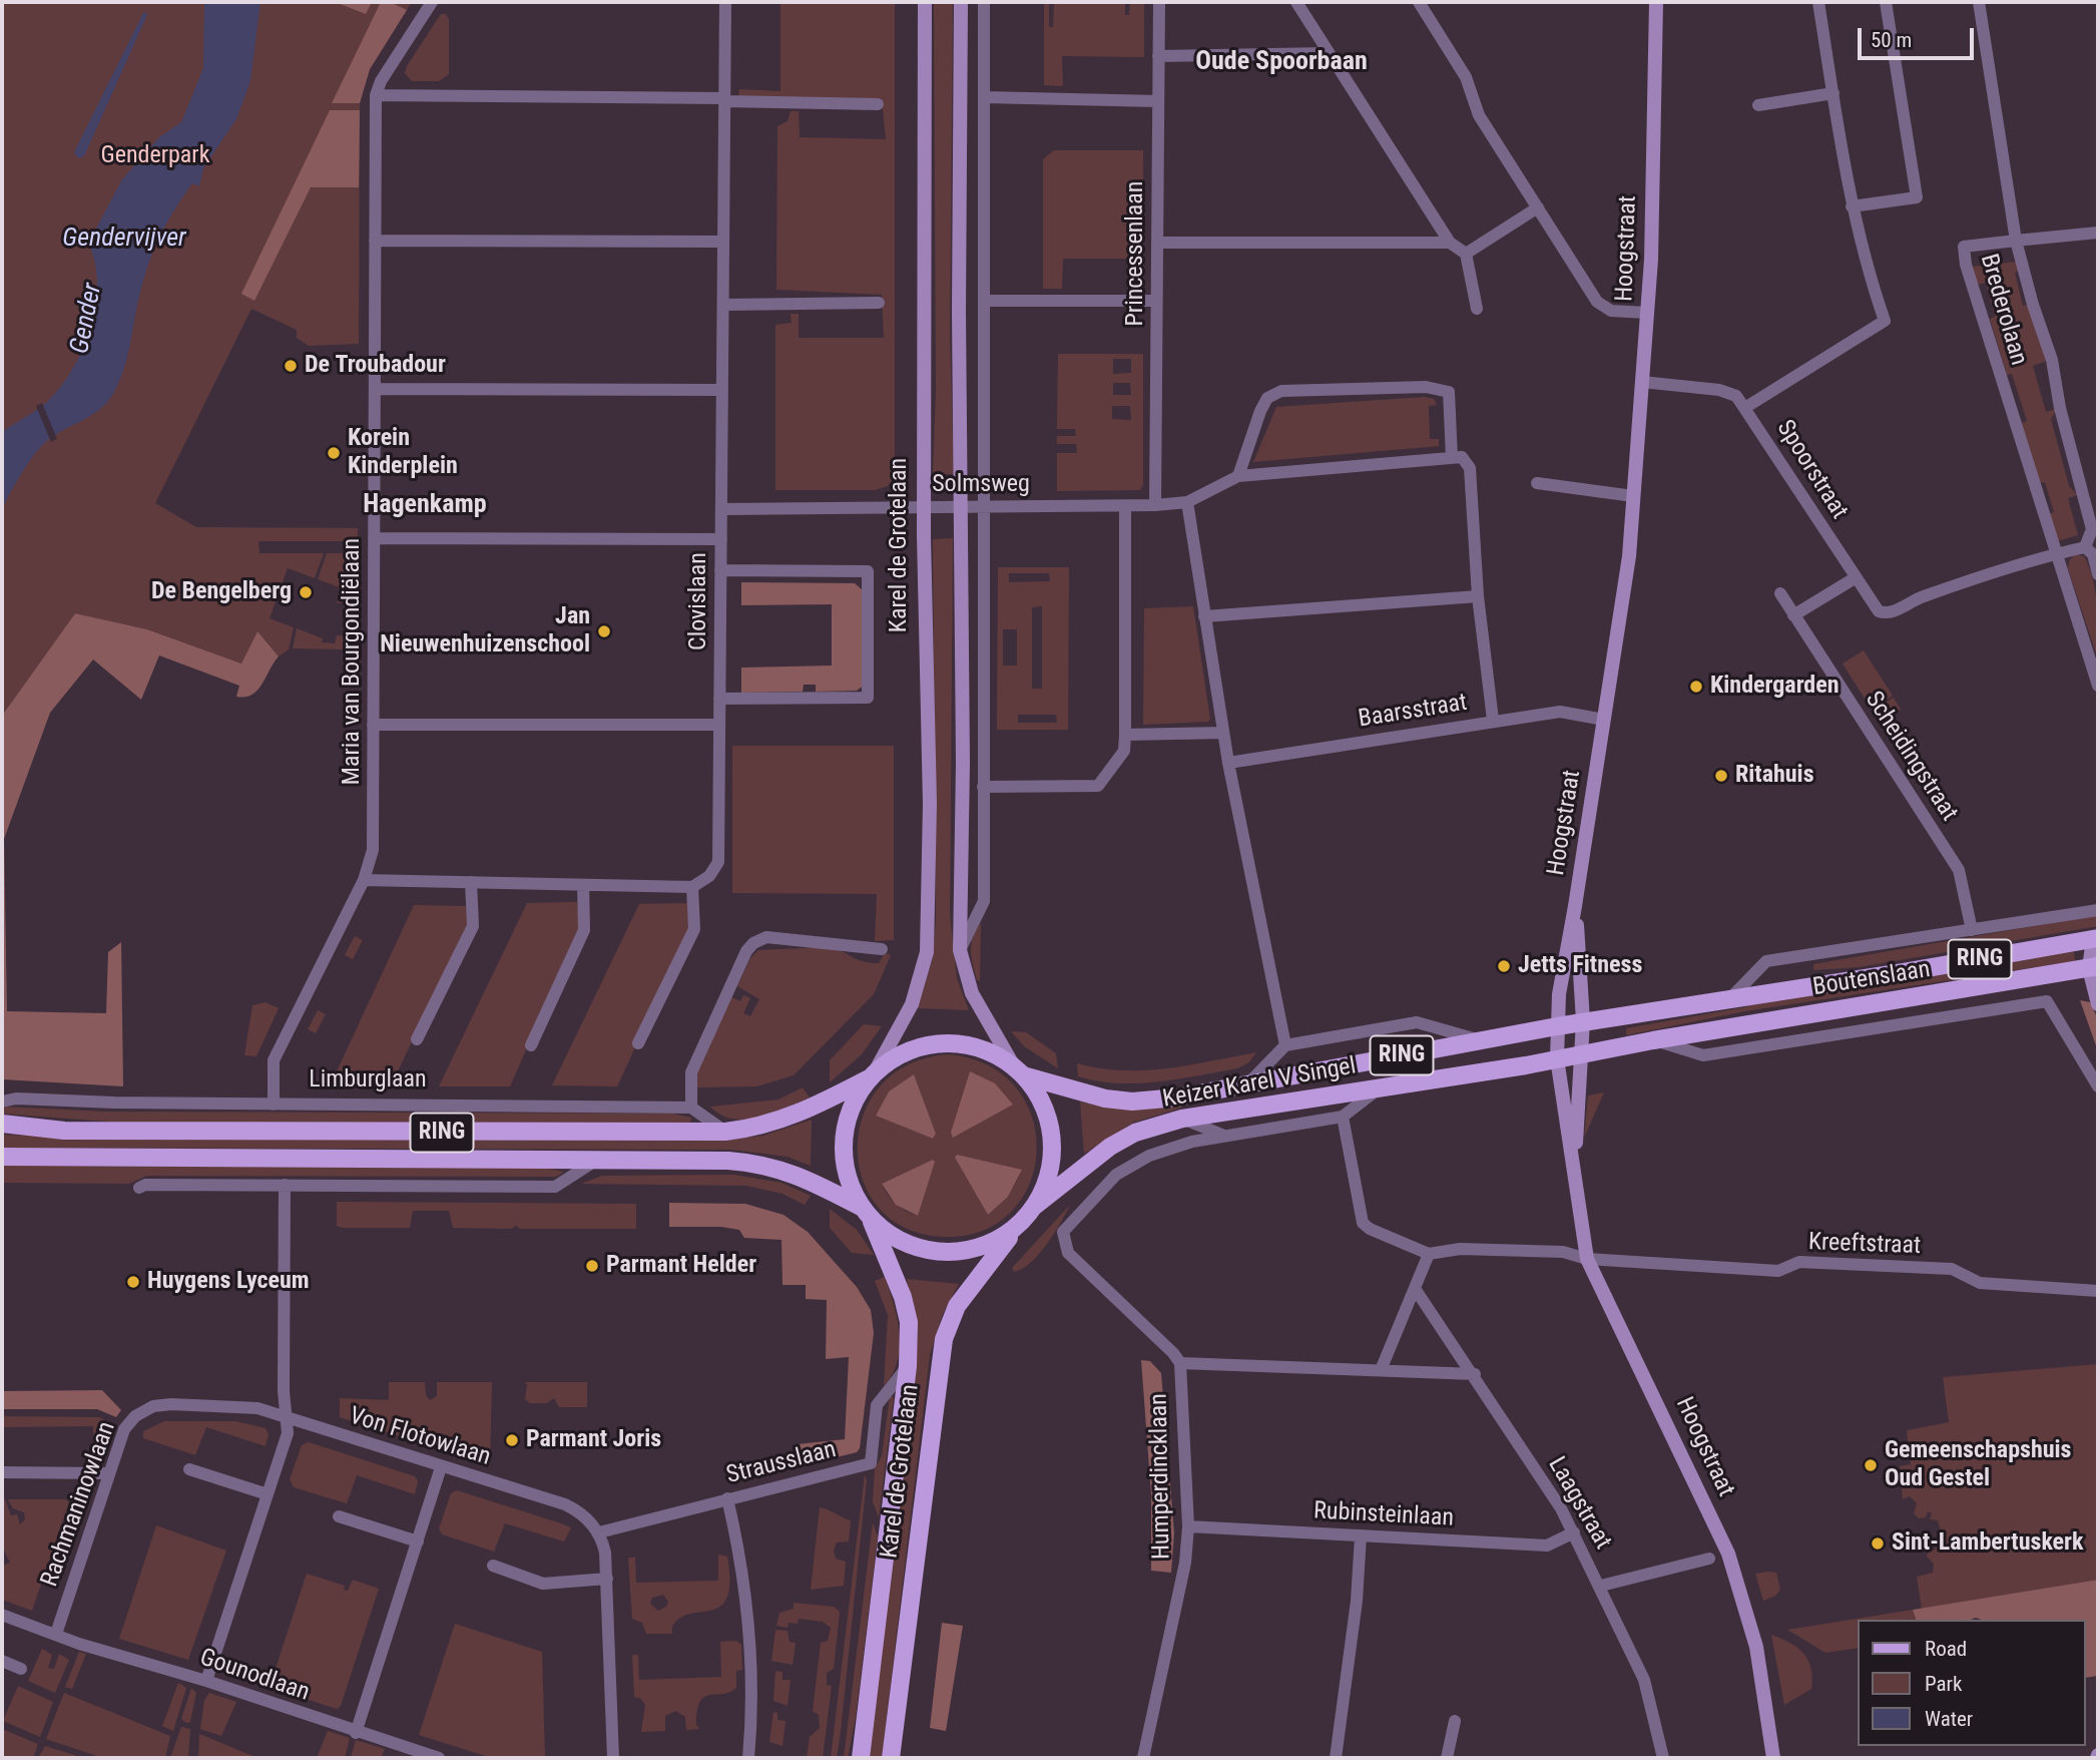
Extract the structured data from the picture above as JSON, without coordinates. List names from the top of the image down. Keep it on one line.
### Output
{"streets":{"main road":["Hoogstraat","Karel de Grotelaan","RING","Boutenslaan","Keizer Karel V Singel"],"street":["Princessenlaan","Brederolaan","Spoorstraat","Solmsweg","Clovislaan","Maria van Bourgondiëlaan","Baarsstraat","Scheidingstraat","Limburglaan","Kreeftstraat","Von Flotowlaan","Strausslaan","Humperdincklaan","Laagstraat","Rachmaninowlaan","Rubinsteinlaan","Gounodlaan"]},"crossings":[["Hoogstraat","Spoorstraat"],["Hoogstraat","Baarsstraat"],["Hoogstraat","Boutenslaan"],["Hoogstraat","Keizer Karel V Singel"],["Hoogstraat","Kreeftstraat"],["Princessenlaan","Solmsweg"],["Brederolaan","Spoorstraat"],["Solmsweg","Karel de Grotelaan"],["Solmsweg","Clovislaan"],["Karel de Grotelaan","RING"],["Karel de Grotelaan","Keizer Karel V Singel"],["Karel de Grotelaan","Strausslaan"],["Maria van Bourgondiëlaan","Limburglaan"],["Scheidingstraat","Boutenslaan"],["RING","Keizer Karel V Singel"],["Boutenslaan","Keizer Karel V Singel"],["Von Flotowlaan","Strausslaan"],["Von Flotowlaan","Rachmaninowlaan"],["Humperdincklaan","Rubinsteinlaan"],["Laagstraat","Rubinsteinlaan"],["Rachmaninowlaan","Gounodlaan"]],"districts":["Oude Spoorbaan","Hagenkamp"],"water":["Gendervijver","Gender"],"parks":["Genderpark"],"places":["De Troubadour","Korein Kinderplein","De Bengelberg","Jan Nieuwenhuizenschool","Kindergarden","Ritahuis","Jetts Fitness","Parmant Helder","Huygens Lyceum","Parmant Joris","Gemeenschapshuis Oud Gestel","Sint-Lambertuskerk"],"legend":["Road","Park","Water"],"scale_bar":"50 m"}
